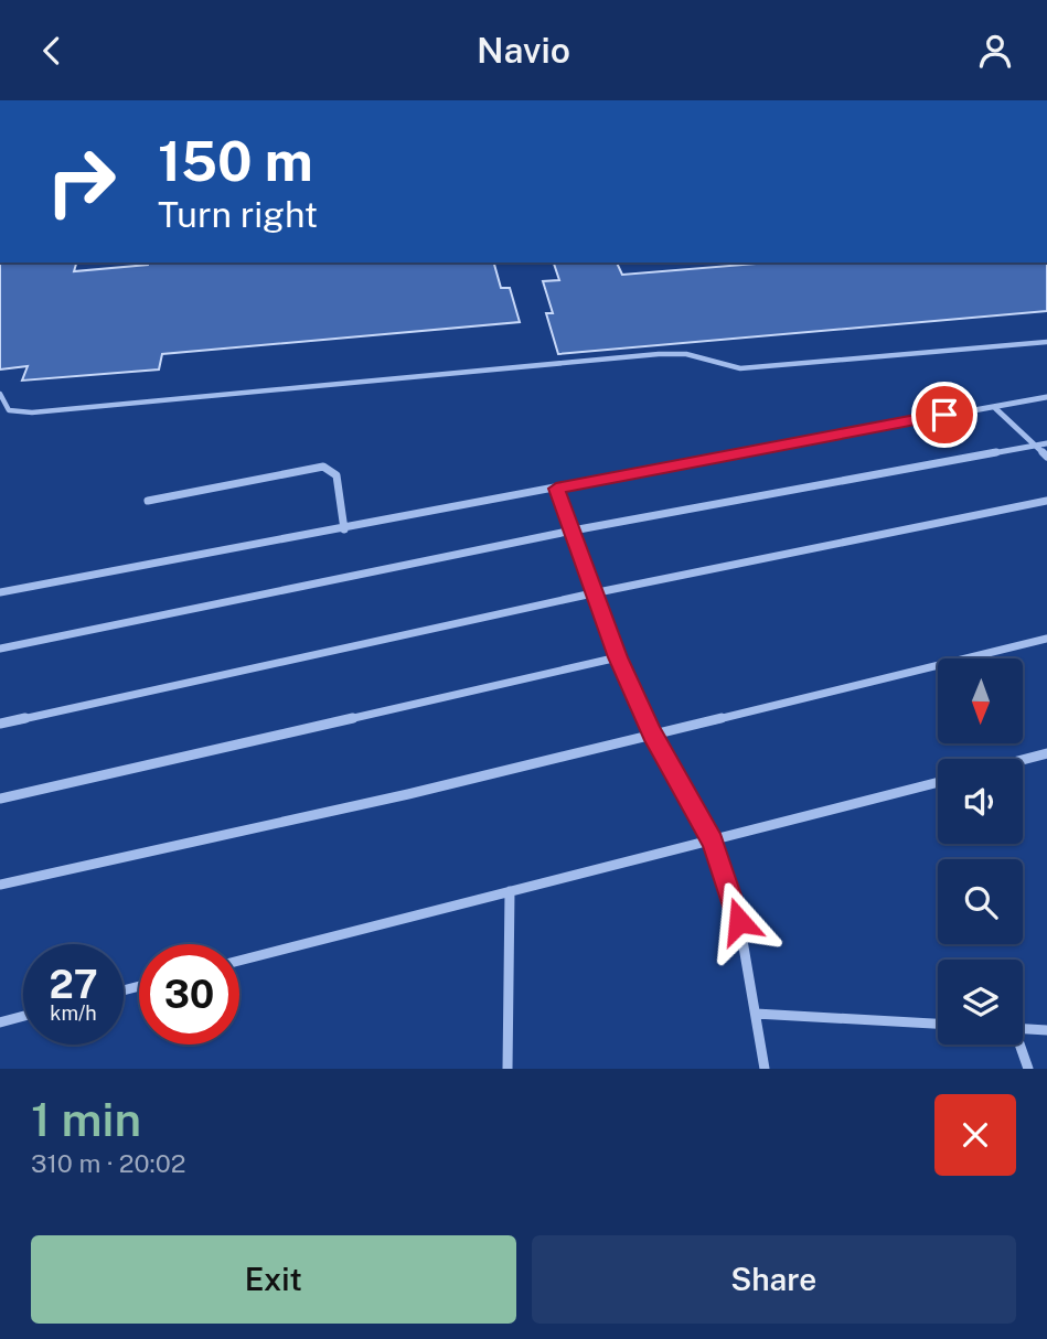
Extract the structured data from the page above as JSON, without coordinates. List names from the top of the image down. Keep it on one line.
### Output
{"north":"bottom","page":{"header":"Navio","turn":["150 m","Turn right"],"speed":"27 km/h","limit":"30","heading":["1 min","310 m · 20:02"],"buttons":["Exit","Share"]}}
